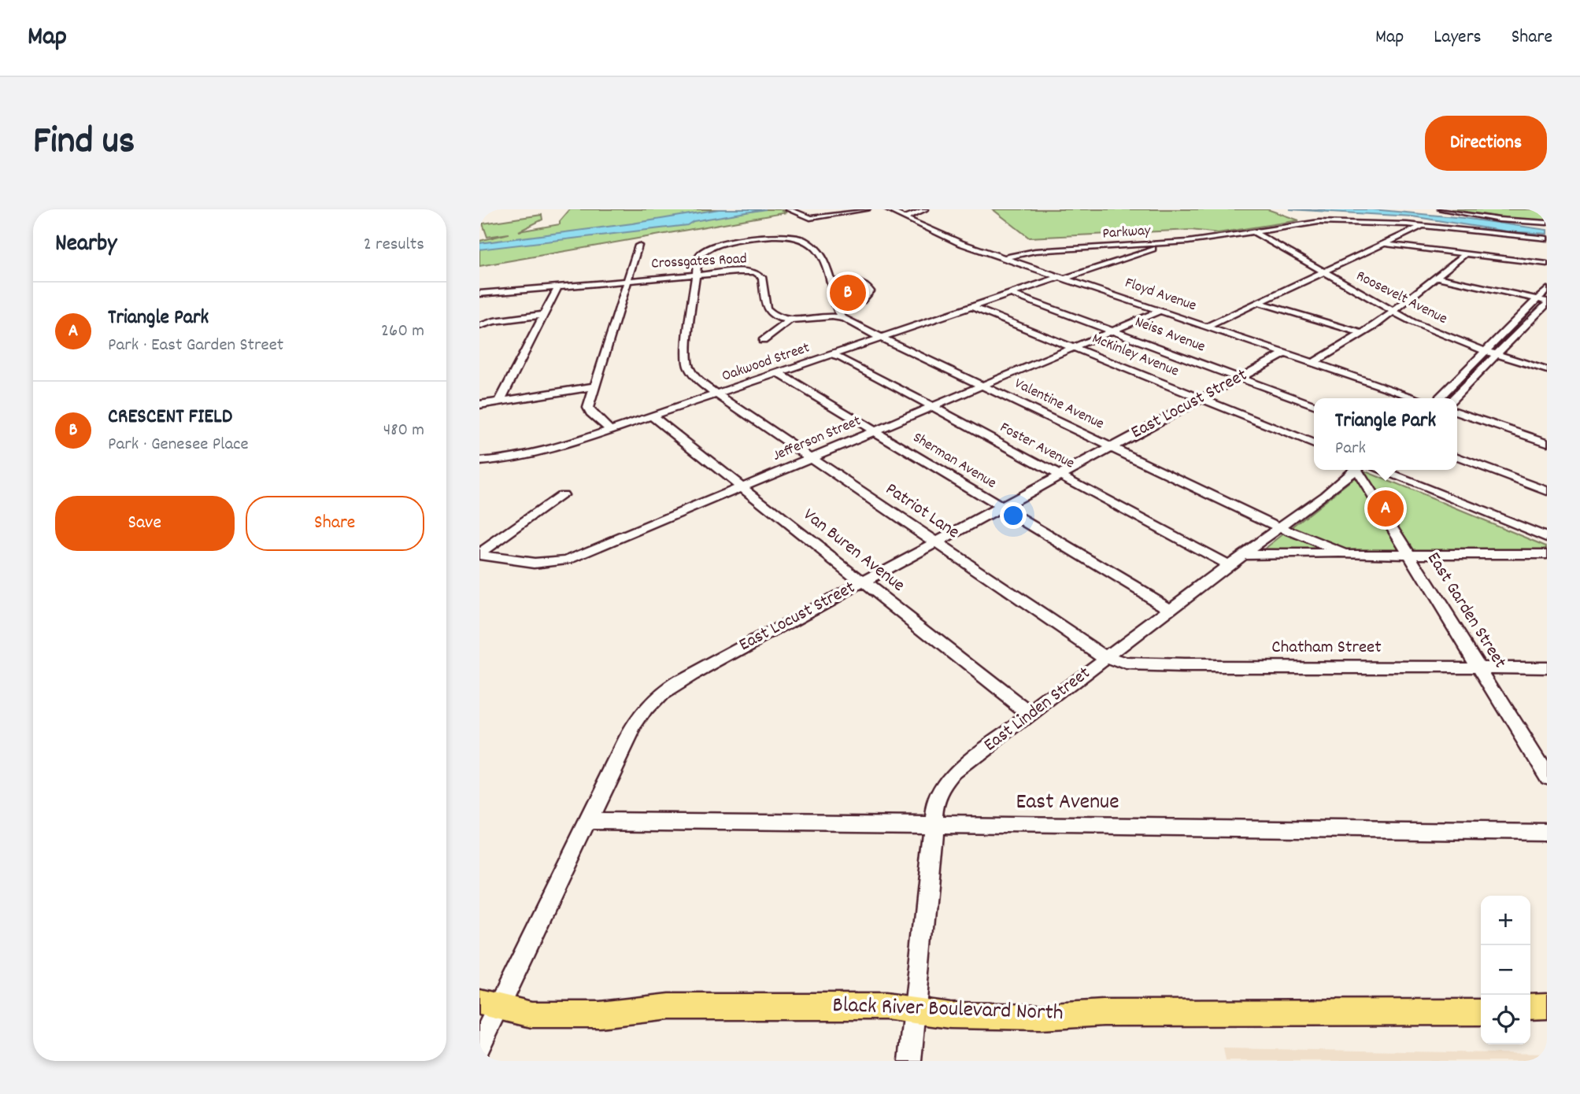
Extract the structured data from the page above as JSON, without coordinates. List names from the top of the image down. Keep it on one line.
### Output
{"streets":{"main road":["Black River Boulevard North"],"street":["Parkway","Crossgates Road","Floyd Avenue","Roosevelt Avenue","Neiss Avenue","McKinley Avenue","Oakwood Street","Valentine Avenue","East Locust Street","Jefferson Street","Foster Avenue","Sherman Avenue","Patriot Lane","Van Buren Avenue","East Garden Street","Chatham Street","East Linden Street","East Avenue"]},"crossings":[["Parkway","Floyd Avenue"],["Parkway","Roosevelt Avenue"],["Parkway","Oakwood Street"],["Crossgates Road","Oakwood Street"],["Crossgates Road","Valentine Avenue"],["Crossgates Road","Patriot Lane"],["Floyd Avenue","Oakwood Street"],["Floyd Avenue","East Locust Street"],["Floyd Avenue","Jefferson Street"],["Neiss Avenue","Oakwood Street"],["Neiss Avenue","East Locust Street"],["Neiss Avenue","Jefferson Street"],["McKinley Avenue","Oakwood Street"],["McKinley Avenue","East Locust Street"],["McKinley Avenue","Jefferson Street"],["Oakwood Street","Valentine Avenue"],["Oakwood Street","Foster Avenue"],["Oakwood Street","Sherman Avenue"],["Oakwood Street","Patriot Lane"],["Oakwood Street","Van Buren Avenue"],["Valentine Avenue","East Locust Street"],["Valentine Avenue","Jefferson Street"],["Valentine Avenue","East Linden Street"],["East Locust Street","Foster Avenue"],["East Locust Street","Sherman Avenue"],["East Locust Street","Patriot Lane"],["East Locust Street","Van Buren Avenue"],["East Locust Street","East Avenue"],["East Locust Street","Black River Boulevard North"],["Jefferson Street","Foster Avenue"],["Jefferson Street","Sherman Avenue"],["Jefferson Street","Patriot Lane"],["Jefferson Street","Van Buren Avenue"],["Foster Avenue","East Linden Street"],["Sherman Avenue","East Linden Street"],["Patriot Lane","Chatham Street"],["Patriot Lane","East Linden Street"],["Van Buren Avenue","East Linden Street"],["East Garden Street","Chatham Street"],["Chatham Street","East Linden Street"],["East Linden Street","East Avenue"],["East Linden Street","Black River Boulevard North"]],"page":{"header":"Map","nav":["Map","Layers","Share"],"title":"Find us","buttons":["Directions",["Save","Share"]],"heading":["Nearby","2 results"],"pins":["B","A"],"list":[{"mark":"A","name":"Triangle Park","note":"Park · East Garden Street","value":"260 m"},{"mark":"B","name":"CRESCENT FIELD","note":"Park · Genesee Place","value":"480 m"}],"popup":["Triangle Park","Park"],"map_buttons":["+","−"]}}
